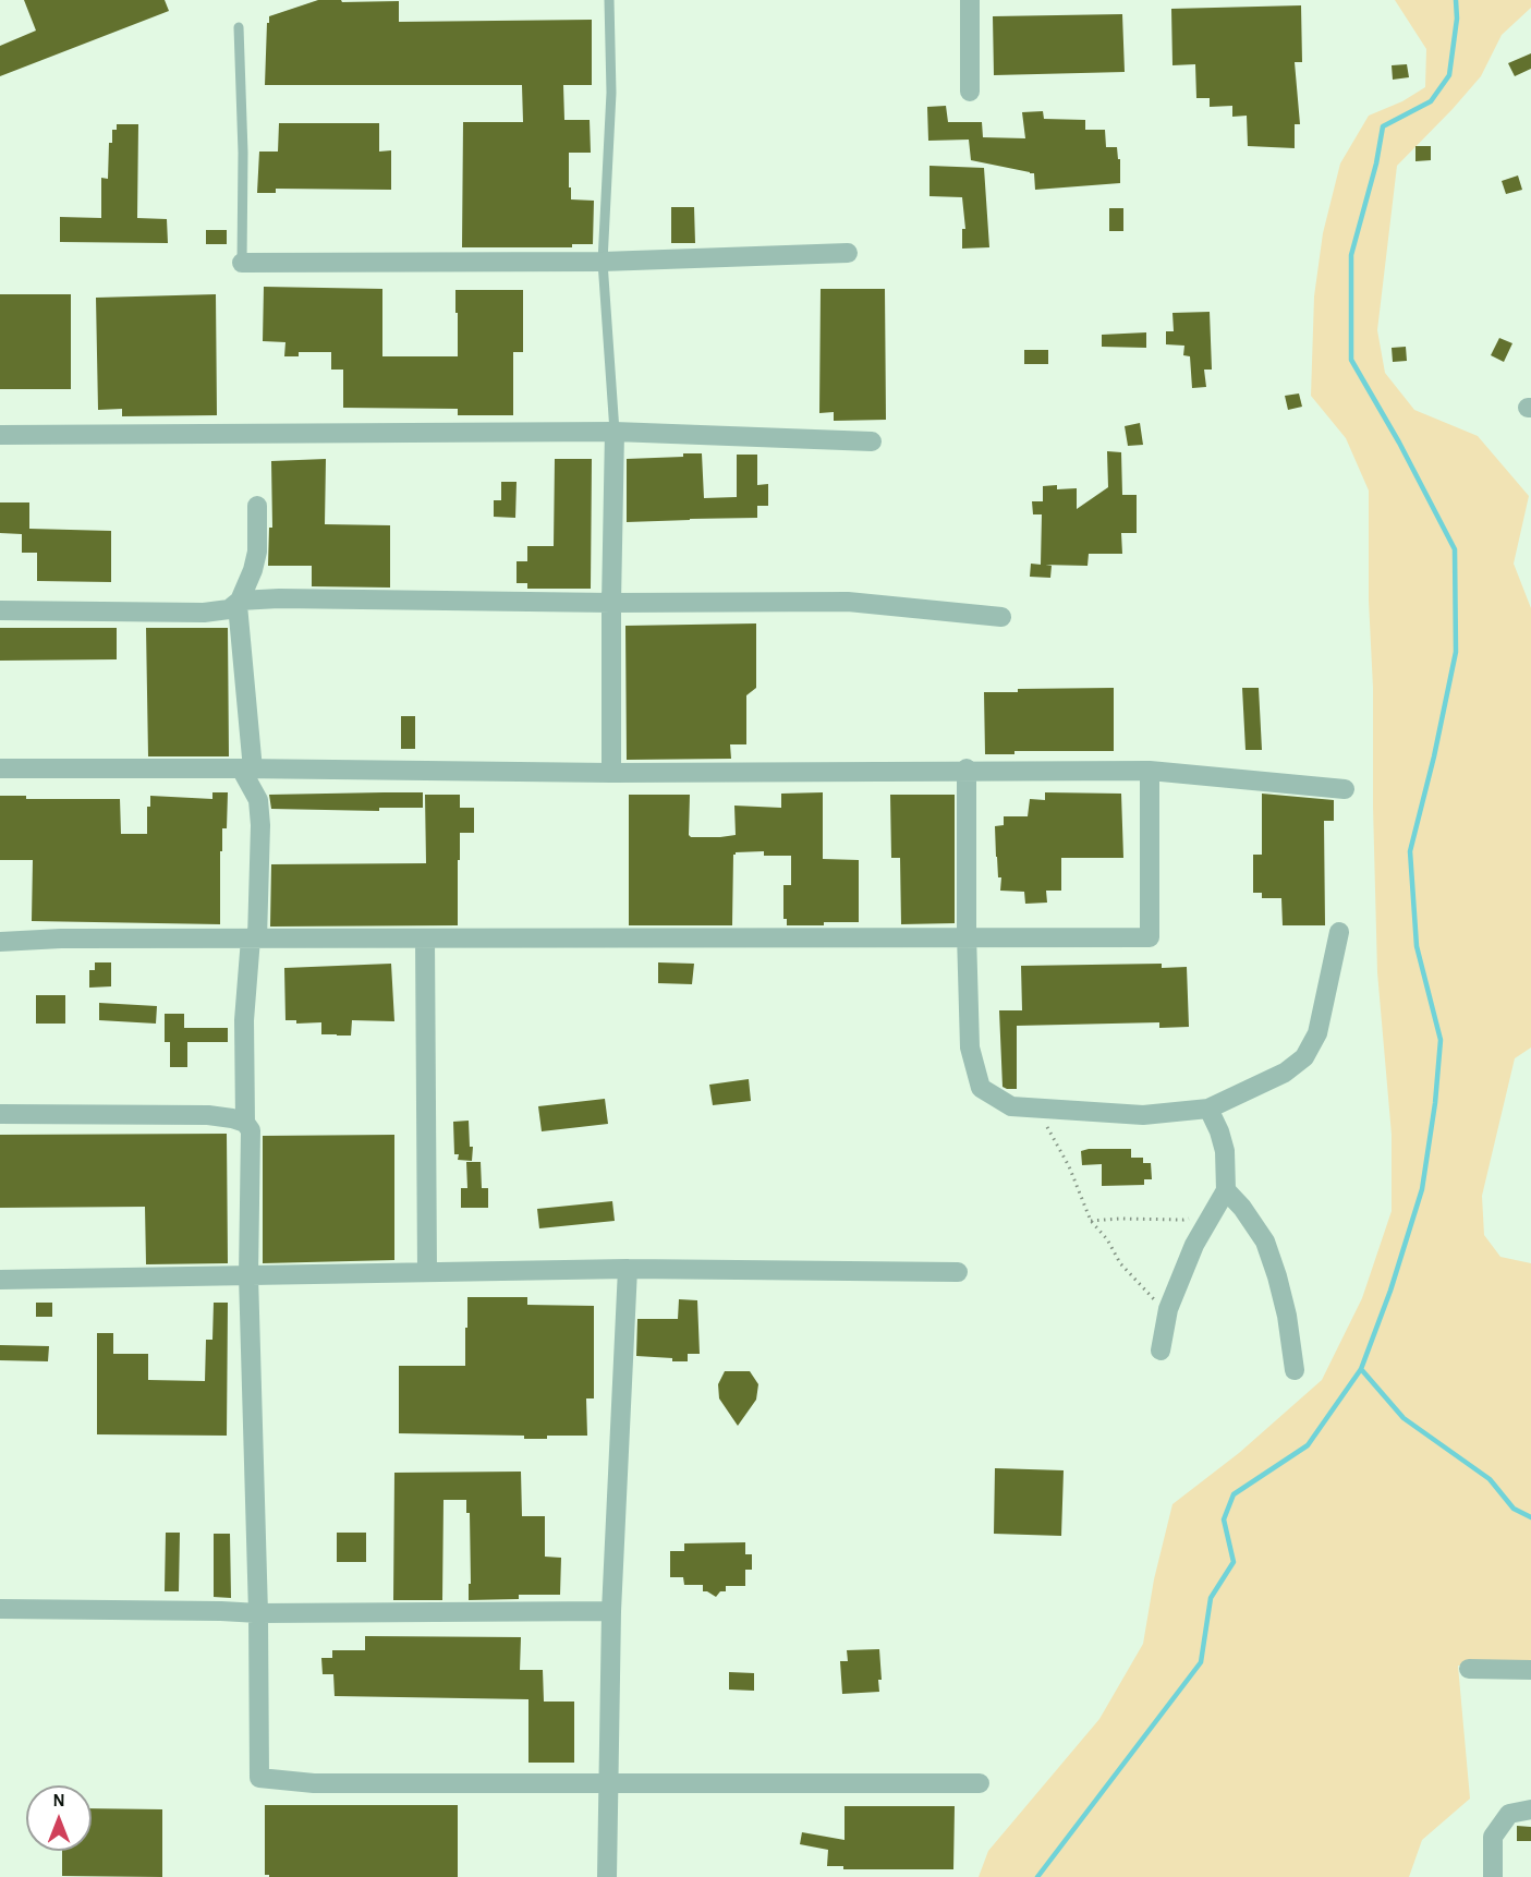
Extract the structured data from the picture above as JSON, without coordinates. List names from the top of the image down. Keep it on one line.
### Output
{"north":"top"}
